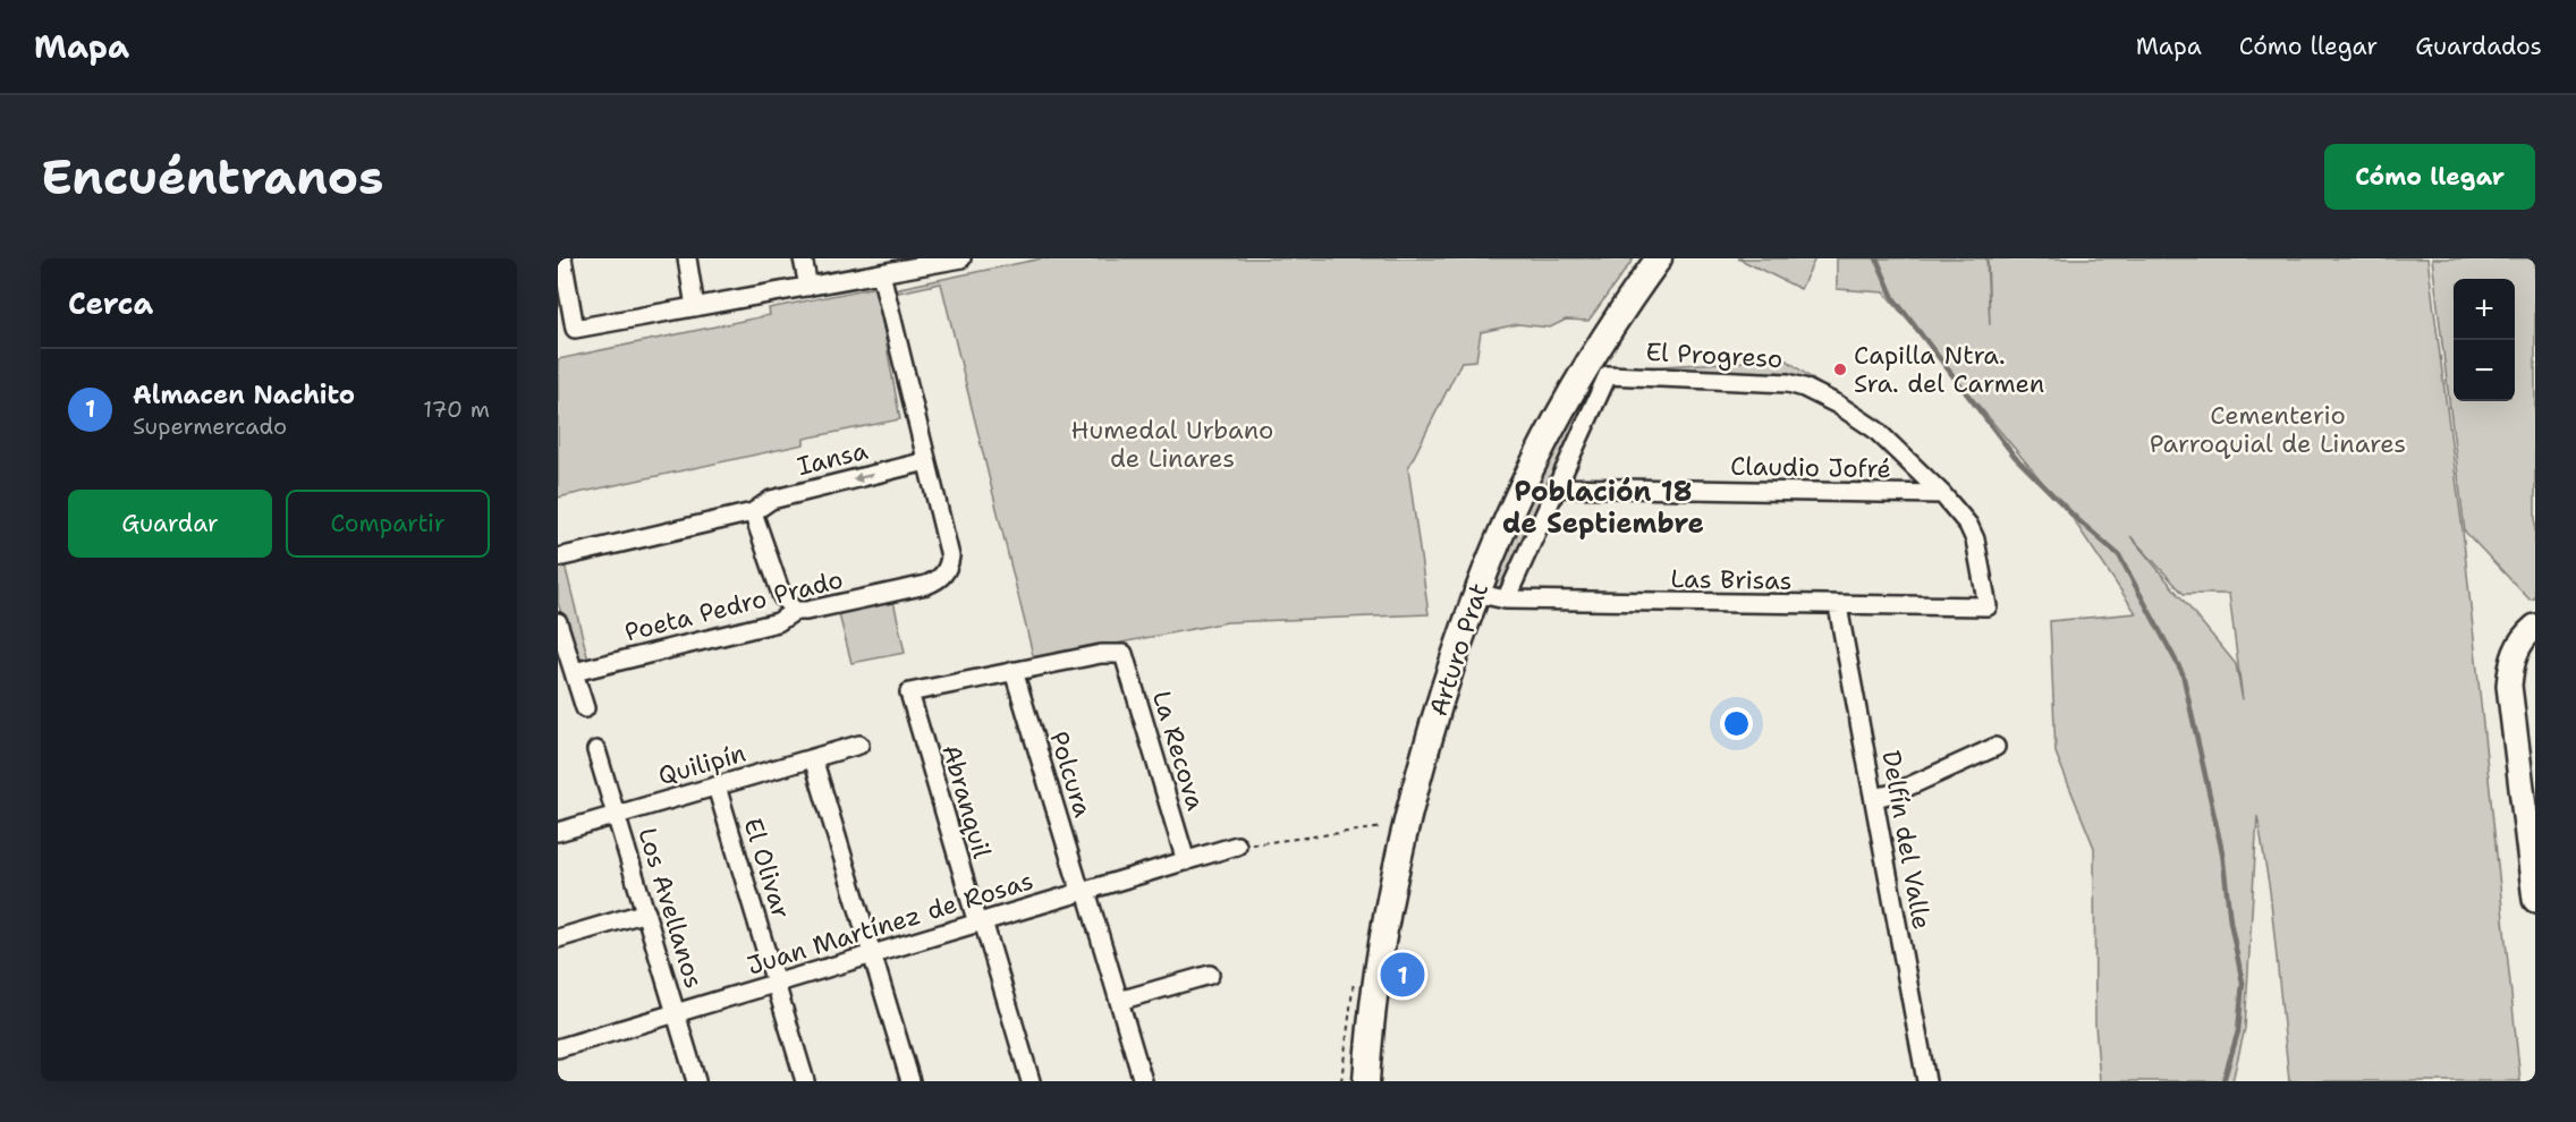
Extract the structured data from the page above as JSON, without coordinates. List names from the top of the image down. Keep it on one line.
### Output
{"streets":{"main road":["Arturo Prat"],"street":["El Progreso","Iansa","Claudio Jofré","Las Brisas","Poeta Pedro Prado","La Recova","Quilipín","Polcura","Abranquil","Delfín del Valle","El Olivar","Los Avellanos","Juan Martínez de Rosas"]},"crossings":[["El Progreso","Claudio Jofré"],["El Progreso","Las Brisas"],["El Progreso","Arturo Prat"],["Iansa","Poeta Pedro Prado"],["Claudio Jofré","Arturo Prat"],["Las Brisas","Arturo Prat"],["Las Brisas","Delfín del Valle"],["La Recova","Polcura"],["La Recova","Abranquil"],["La Recova","Juan Martínez de Rosas"],["Quilipín","El Olivar"],["Quilipín","Los Avellanos"],["Polcura","Abranquil"],["Polcura","Juan Martínez de Rosas"],["Abranquil","Juan Martínez de Rosas"],["El Olivar","Juan Martínez de Rosas"],["Los Avellanos","Juan Martínez de Rosas"]],"one_way":["Iansa"],"districts":["Población 18 de Septiembre"],"parks":["Cementerio Parroquial de Linares","Humedal Urbano de Linares"],"places":["Capilla Ntra. Sra. del Carmen"],"page":{"header":"Mapa","nav":["Mapa","Cómo llegar","Guardados"],"buttons":["Cómo llegar",["Guardar","Compartir"]],"title":"Encuéntranos","heading":"Cerca","map_buttons":["+","−"],"list":[{"mark":"1","name":"Almacen Nachito","note":"Supermercado","value":"170 m"}],"pins":"1"}}
